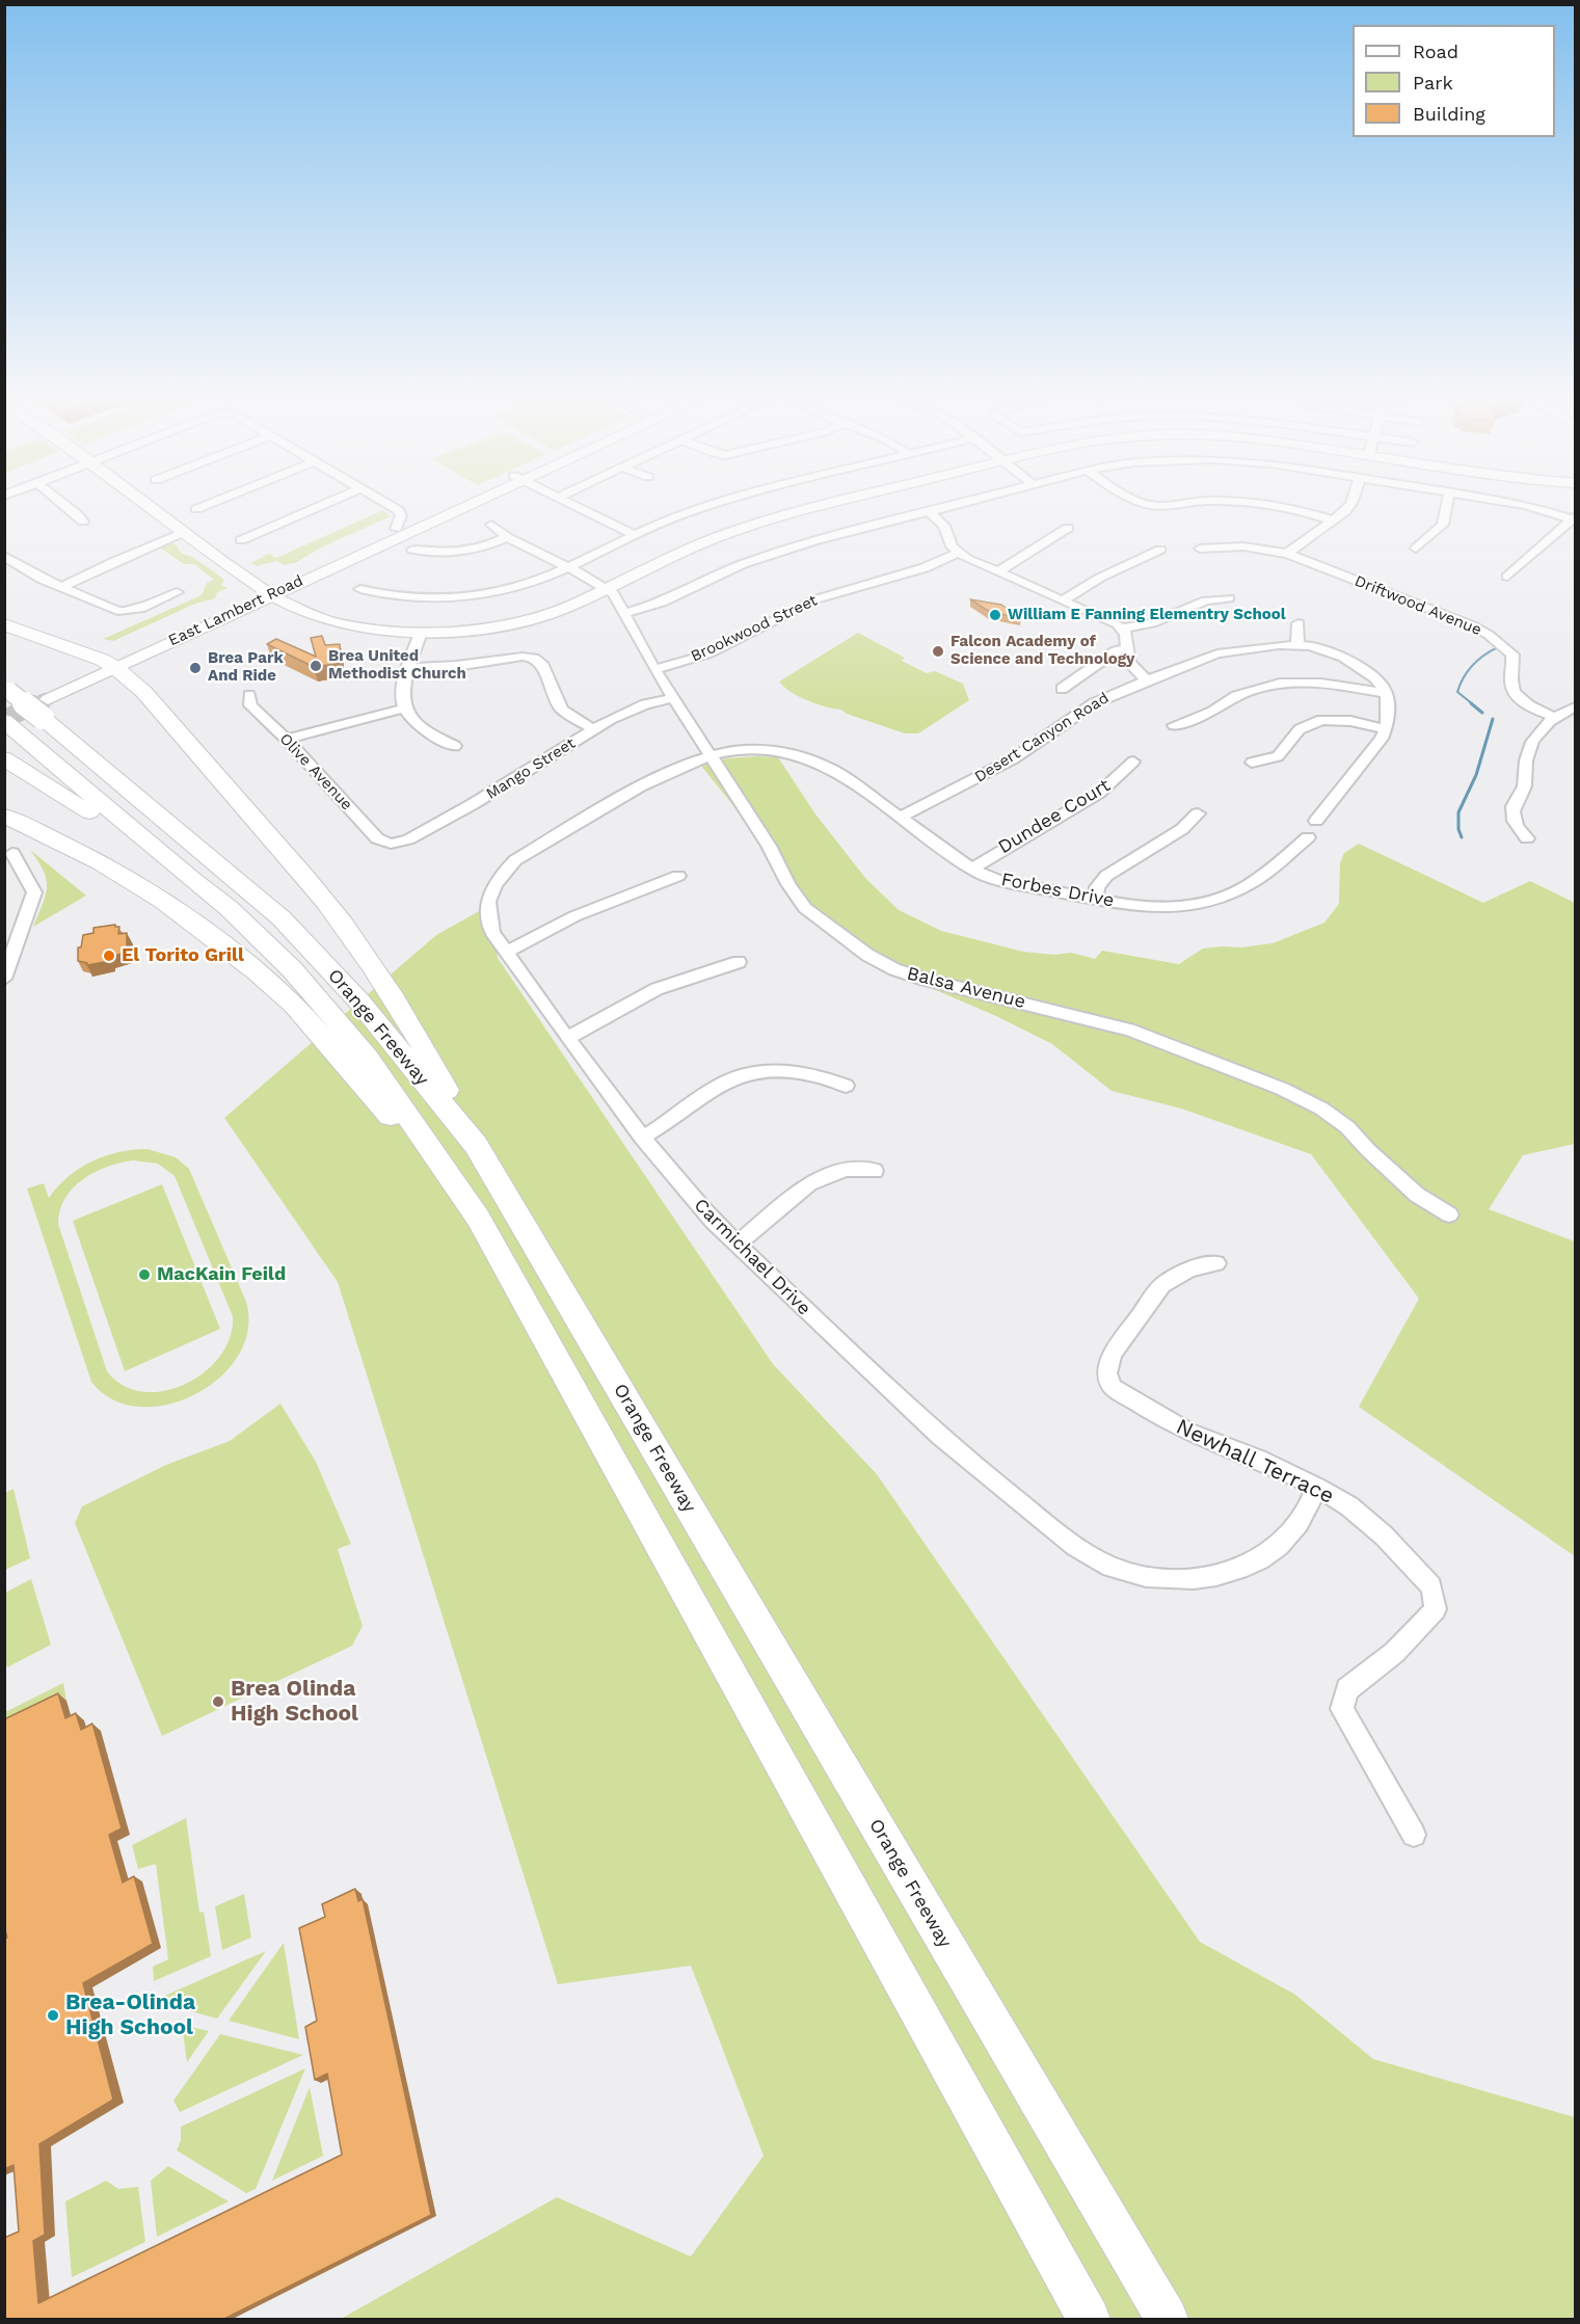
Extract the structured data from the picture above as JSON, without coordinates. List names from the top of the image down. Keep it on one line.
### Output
{"streets":{"highway":["Orange Freeway"],"main road":["East Lambert Road"],"street":["Driftwood Avenue","Brookwood Street","Desert Canyon Road","Mango Street","Olive Avenue","Dundee Court","Forbes Drive","Balsa Avenue","Carmichael Drive","Newhall Terrace"]},"crossings":[["East Lambert Road","Orange Freeway"],["Brookwood Street","Balsa Avenue"],["Desert Canyon Road","Forbes Drive"],["Mango Street","Olive Avenue"],["Mango Street","Balsa Avenue"],["Dundee Court","Forbes Drive"],["Forbes Drive","Balsa Avenue"],["Forbes Drive","Carmichael Drive"],["Balsa Avenue","Carmichael Drive"],["Carmichael Drive","Newhall Terrace"]],"places":["William E Fanning Elementry School","Falcon Academy of Science and Technology","Brea United Methodist Church","Brea Park And Ride","El Torito Grill","MacKain Feild","Brea Olinda High School","Brea-Olinda High School"],"legend":["Road","Park","Building"]}
